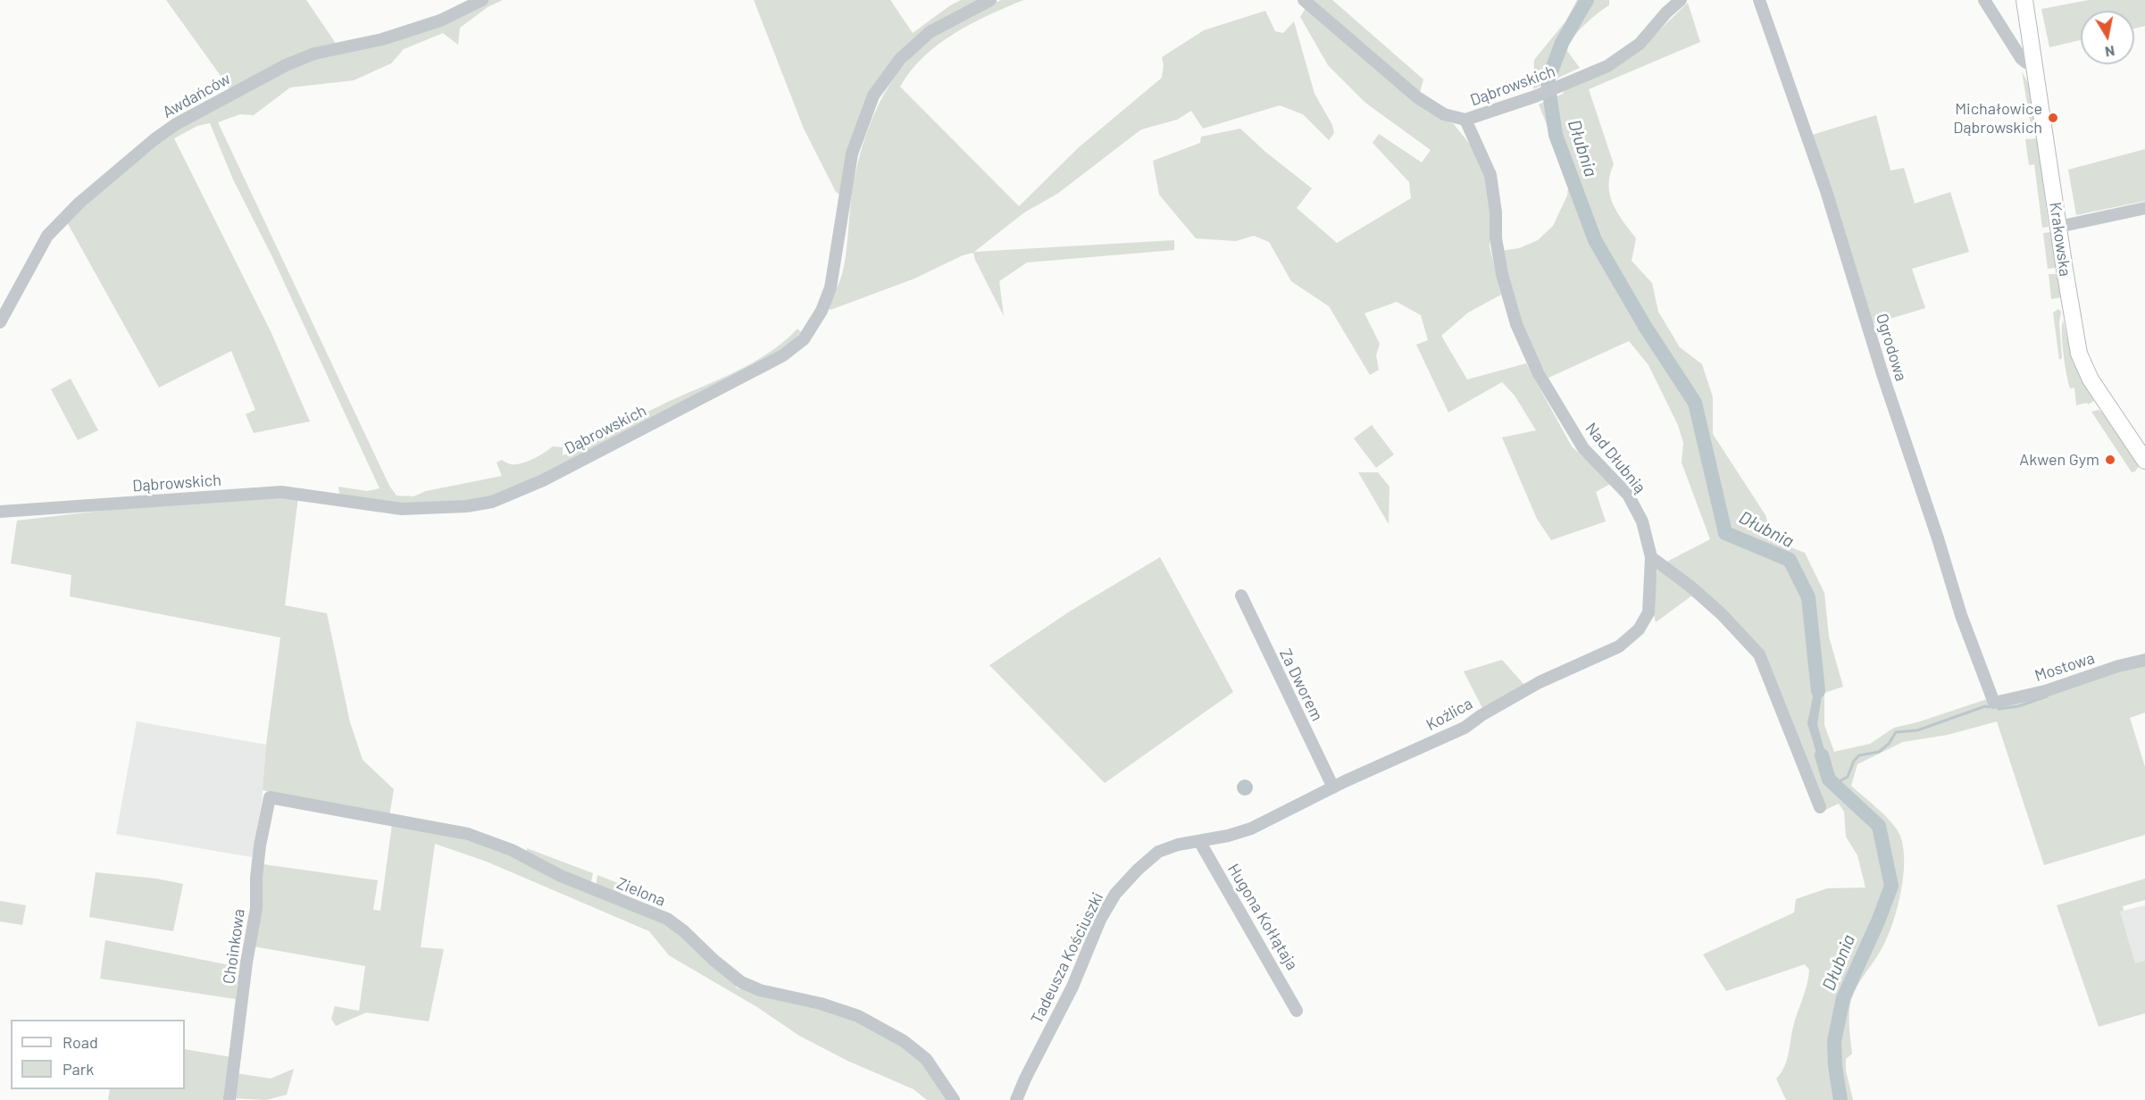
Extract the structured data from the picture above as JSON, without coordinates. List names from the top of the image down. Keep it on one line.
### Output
{"streets":{"main road":["Krakowska"],"street":["Dąbrowskich","Awdańców","Ogrodowa","Nad Dłubnią","Mostowa","Za Dworem","Koźlica","Zielona","Hugona Kołłątaja","Choinkowa","Tadeusza Kościuszki"]},"crossings":[["Dąbrowskich","Nad Dłubnią"],["Ogrodowa","Mostowa"],["Nad Dłubnią","Koźlica"],["Za Dworem","Koźlica"],["Koźlica","Hugona Kołłątaja"],["Koźlica","Tadeusza Kościuszki"],["Zielona","Choinkowa"],["Hugona Kołłątaja","Tadeusza Kościuszki"]],"water":["Dłubnia"],"places":["Michałowice Dąbrowskich","Akwen Gym"],"legend":["Road","Park"],"north":"bottom"}
